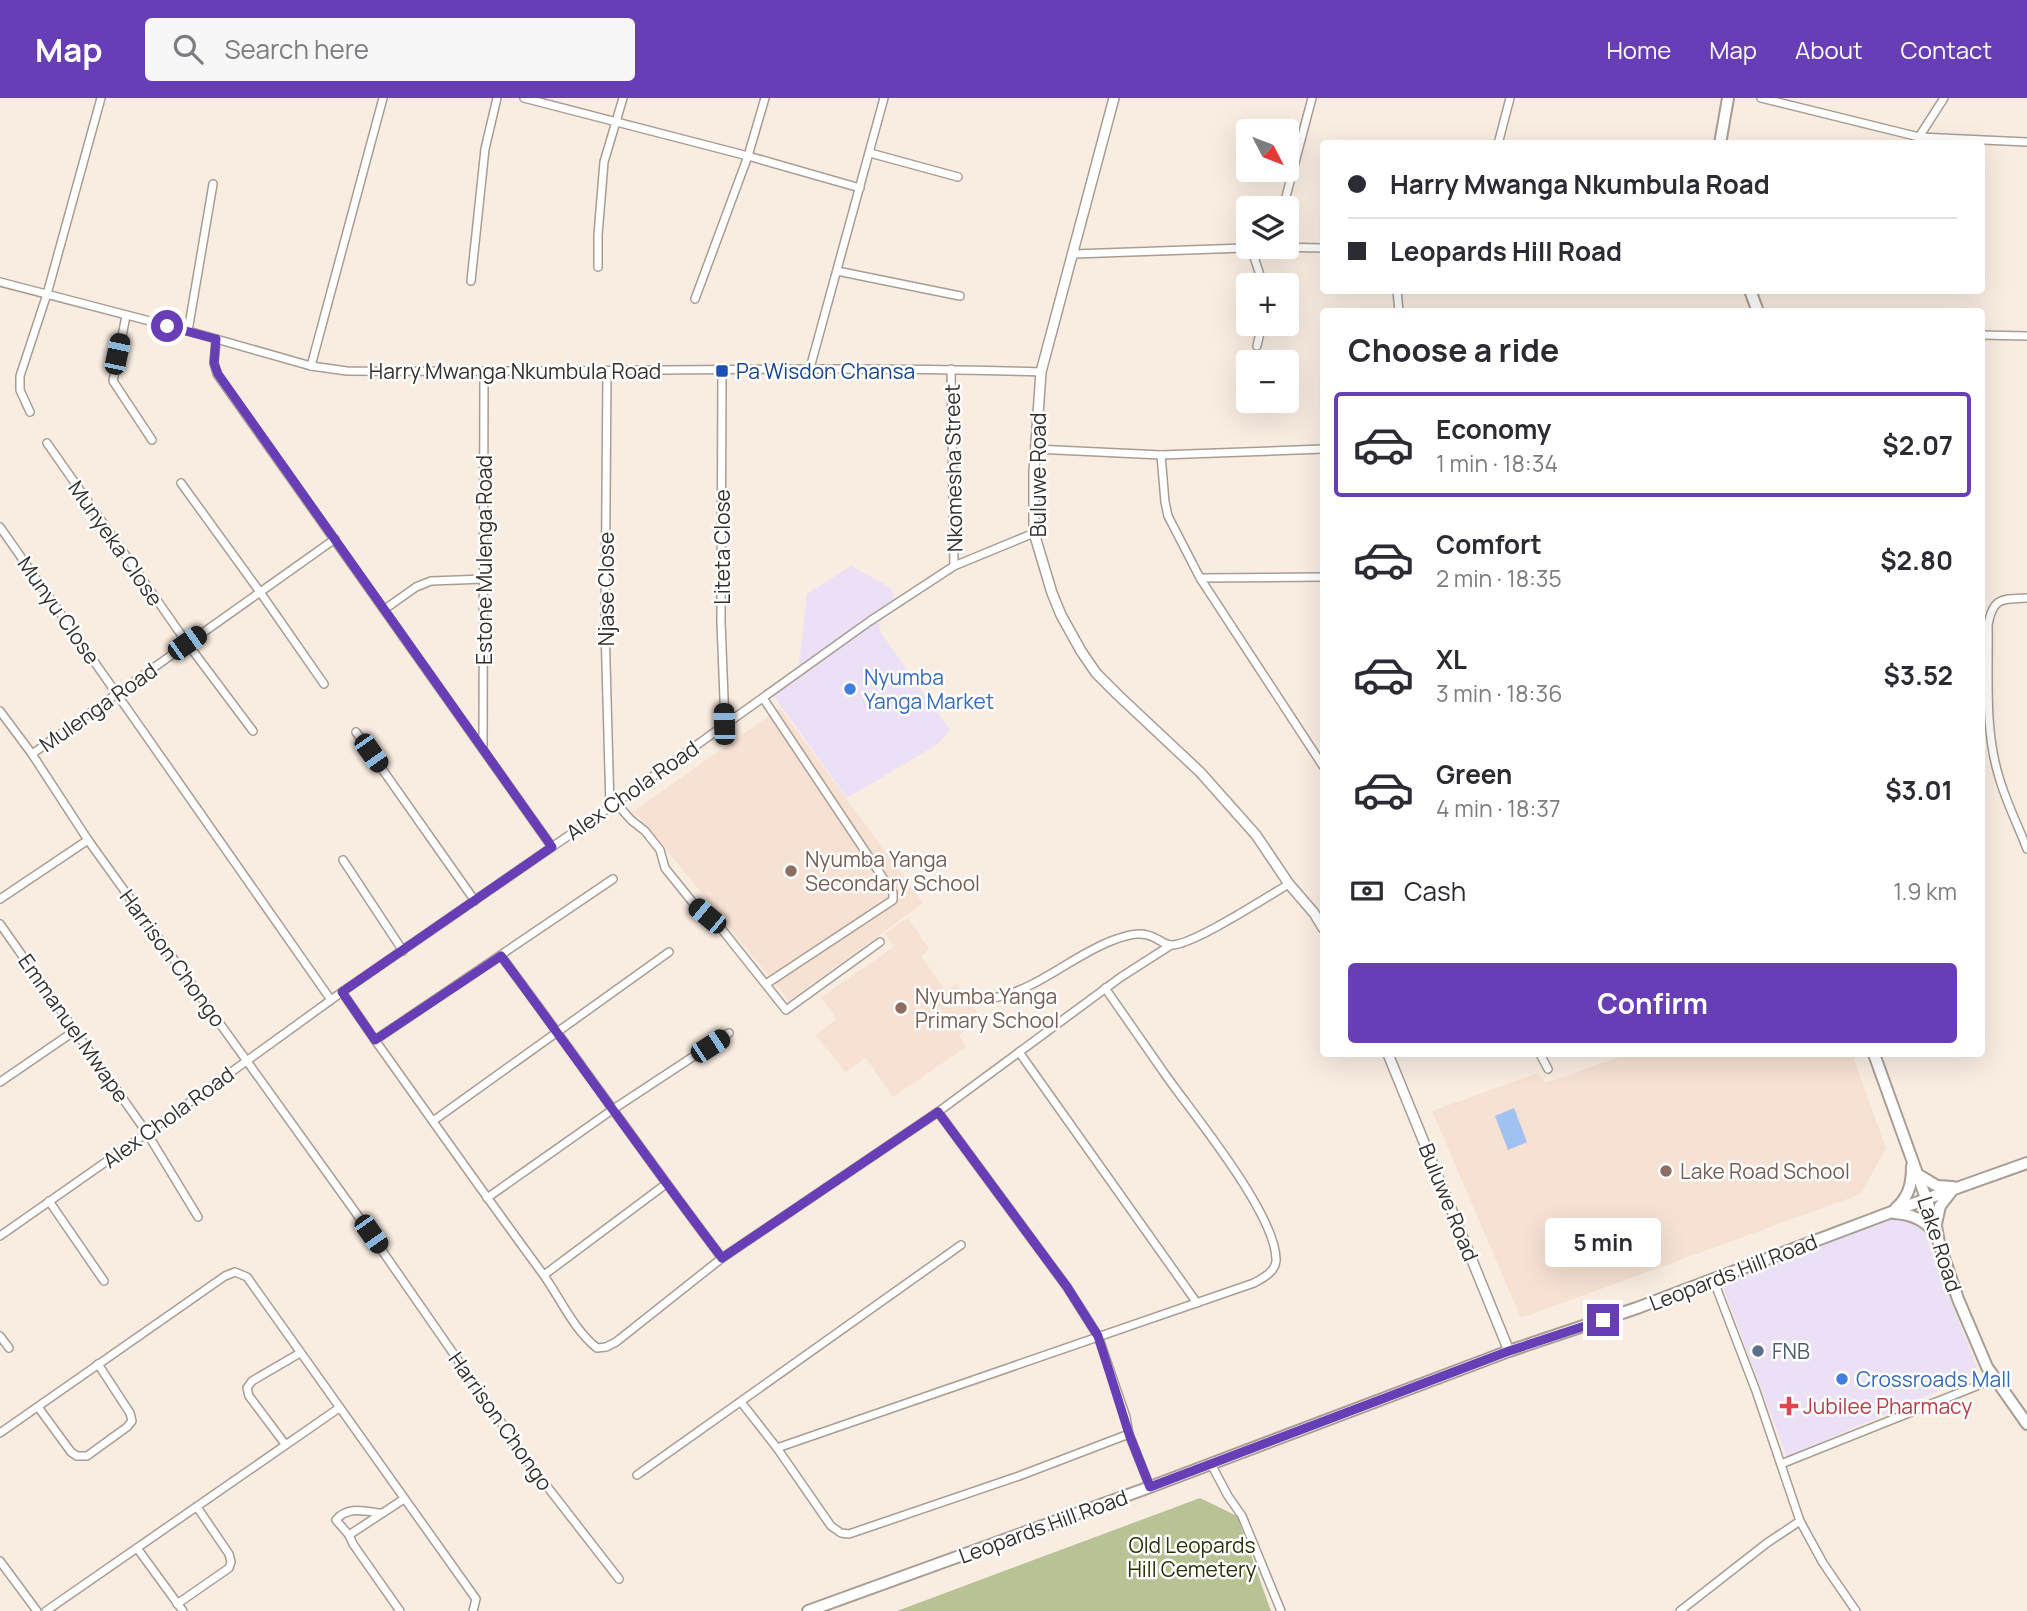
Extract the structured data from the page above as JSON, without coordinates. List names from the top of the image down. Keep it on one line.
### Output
{"streets":{"main road":["Lake Road","Leopards Hill Road"],"street":["Harry Mwanga Nkumbula Road","Nkomesha Street","Buluwe Road","Munyeka Close","Liteta Close","Estone Mulenga Road","Njase Close","Munyu Close","Mulenga Road","Alex Chola Road","Harrison Chongo","Emmanuel Mwape"]},"crossings":[["Harry Mwanga Nkumbula Road","Nkomesha Street"],["Harry Mwanga Nkumbula Road","Buluwe Road"],["Harry Mwanga Nkumbula Road","Liteta Close"],["Harry Mwanga Nkumbula Road","Estone Mulenga Road"],["Harry Mwanga Nkumbula Road","Njase Close"],["Nkomesha Street","Alex Chola Road"],["Buluwe Road","Alex Chola Road"],["Buluwe Road","Leopards Hill Road"],["Munyeka Close","Mulenga Road"],["Liteta Close","Alex Chola Road"],["Njase Close","Alex Chola Road"],["Munyu Close","Mulenga Road"],["Munyu Close","Alex Chola Road"],["Mulenga Road","Harrison Chongo"],["Alex Chola Road","Harrison Chongo"],["Alex Chola Road","Emmanuel Mwape"],["Lake Road","Leopards Hill Road"]],"parks":["Old Leopards Hill Cemetery"],"places":{"transit":["Pa Wisdon Chansa"],"other":["Nyumba Yanga Market","Nyumba Yanga Secondary School","Nyumba Yanga Primary School","Lake Road School","FNB","Crossroads Mall"],"health":["Jubilee Pharmacy"]},"north":"bottom right","page":{"header":"Map","search":"Search here","nav":["Home","Map","About","Contact"],"map_buttons":["+","−"],"banner":["Harry Mwanga Nkumbula Road","Leopards Hill Road"],"heading":"Choose a ride","list":[{"name":"Economy","note":"1 min · 18:34","value":"$2.07"},{"name":"Comfort","note":"2 min · 18:35","value":"$2.80"},{"name":"XL","note":"3 min · 18:36","value":"$3.52"},{"name":"Green","note":"4 min · 18:37","value":"$3.01"}],"pay":["Cash","1.9 km"],"buttons":"Confirm","bubble":"5 min"}}
